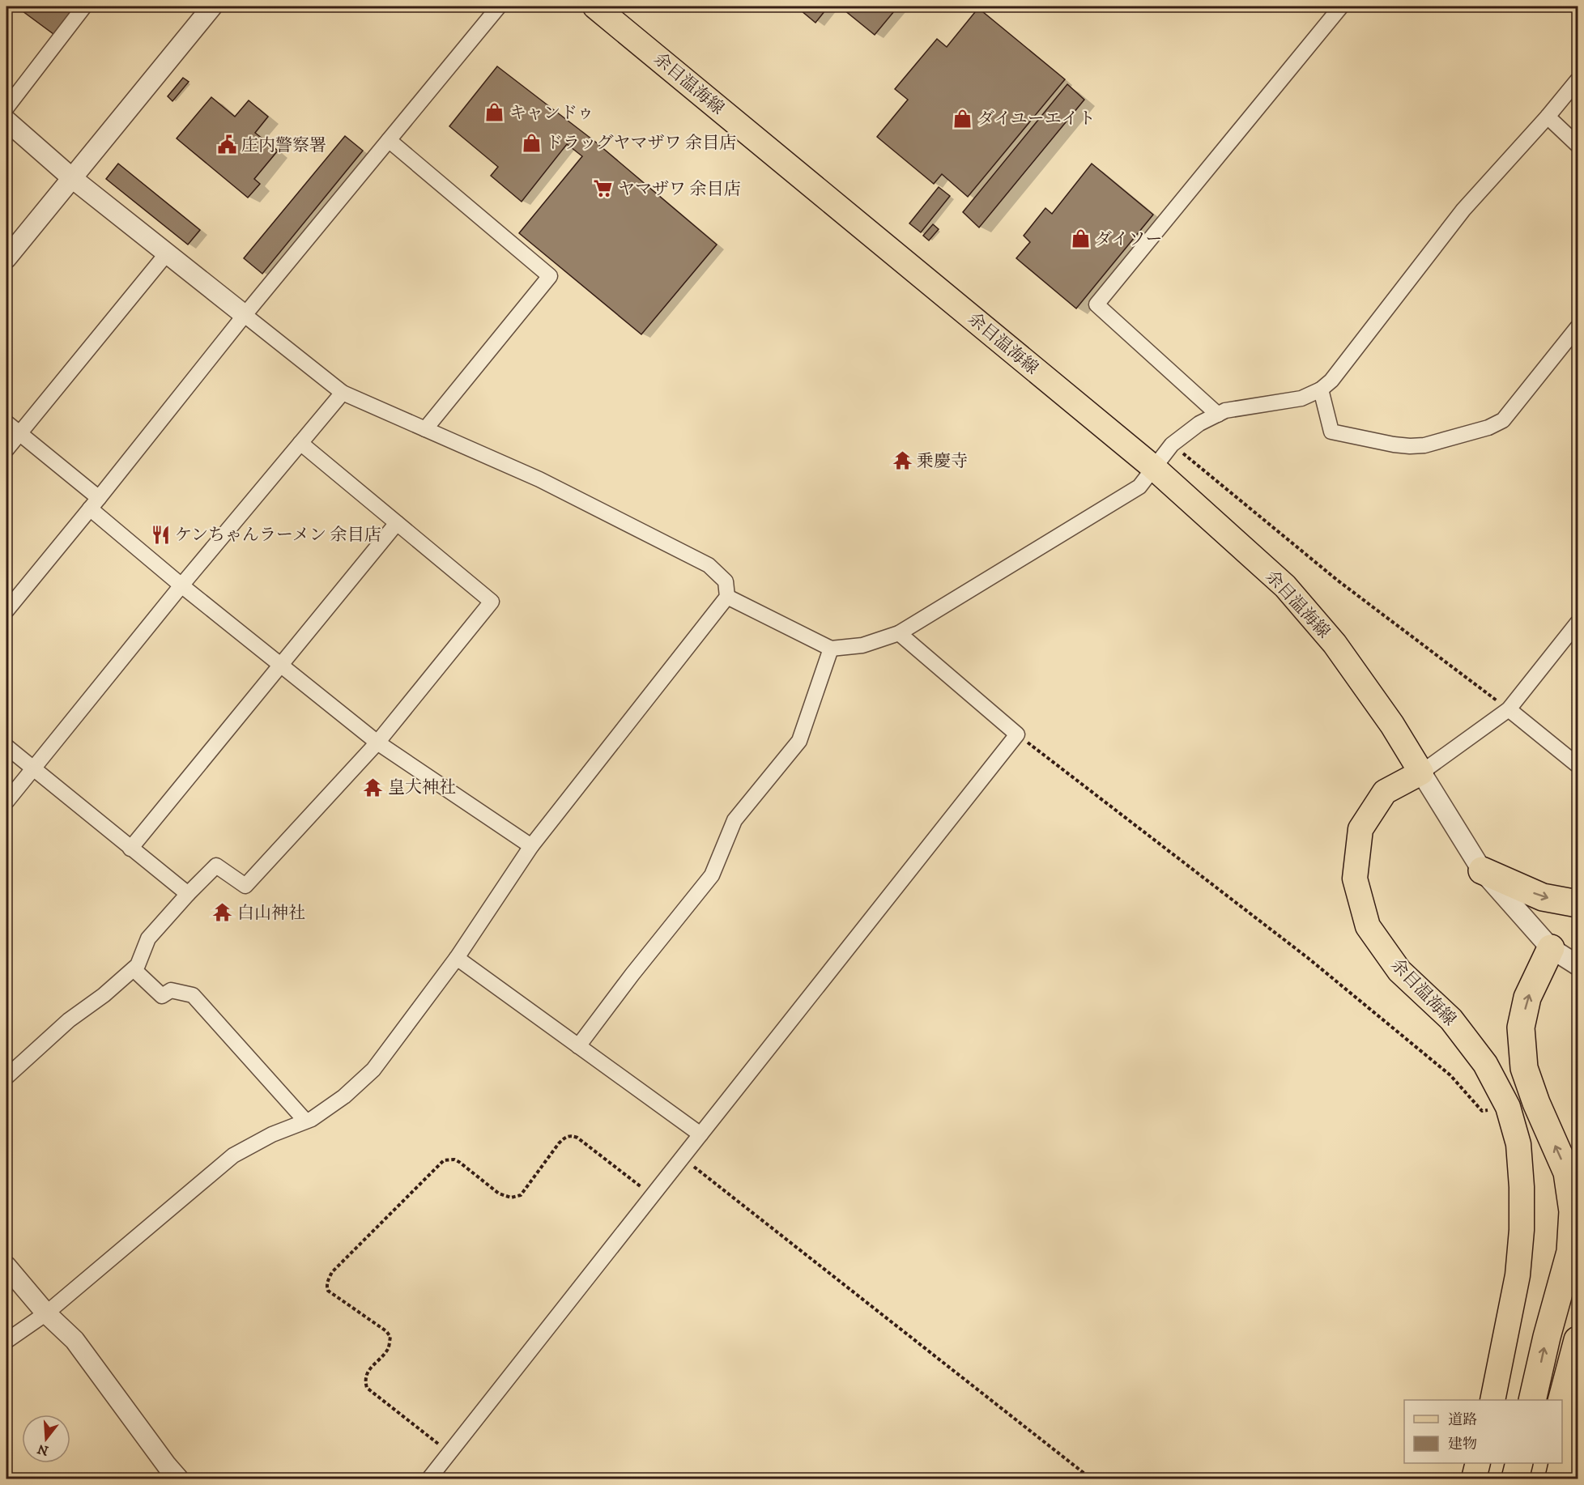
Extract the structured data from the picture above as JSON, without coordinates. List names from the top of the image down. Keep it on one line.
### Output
{"streets":{"main road":["余目温海線"]},"places":{"shop":["キャンドゥ","ダイユーエイト","ドラッグヤマザワ 余目店","ダイソー"],"public building":["庄内警察署"],"supermarket":["ヤマザワ 余目店"],"temple":["乗慶寺","皇大神社","白山神社"],"restaurant":["ケンちゃんラーメン 余目店"]},"legend":["道路","建物"],"north":"bottom"}
